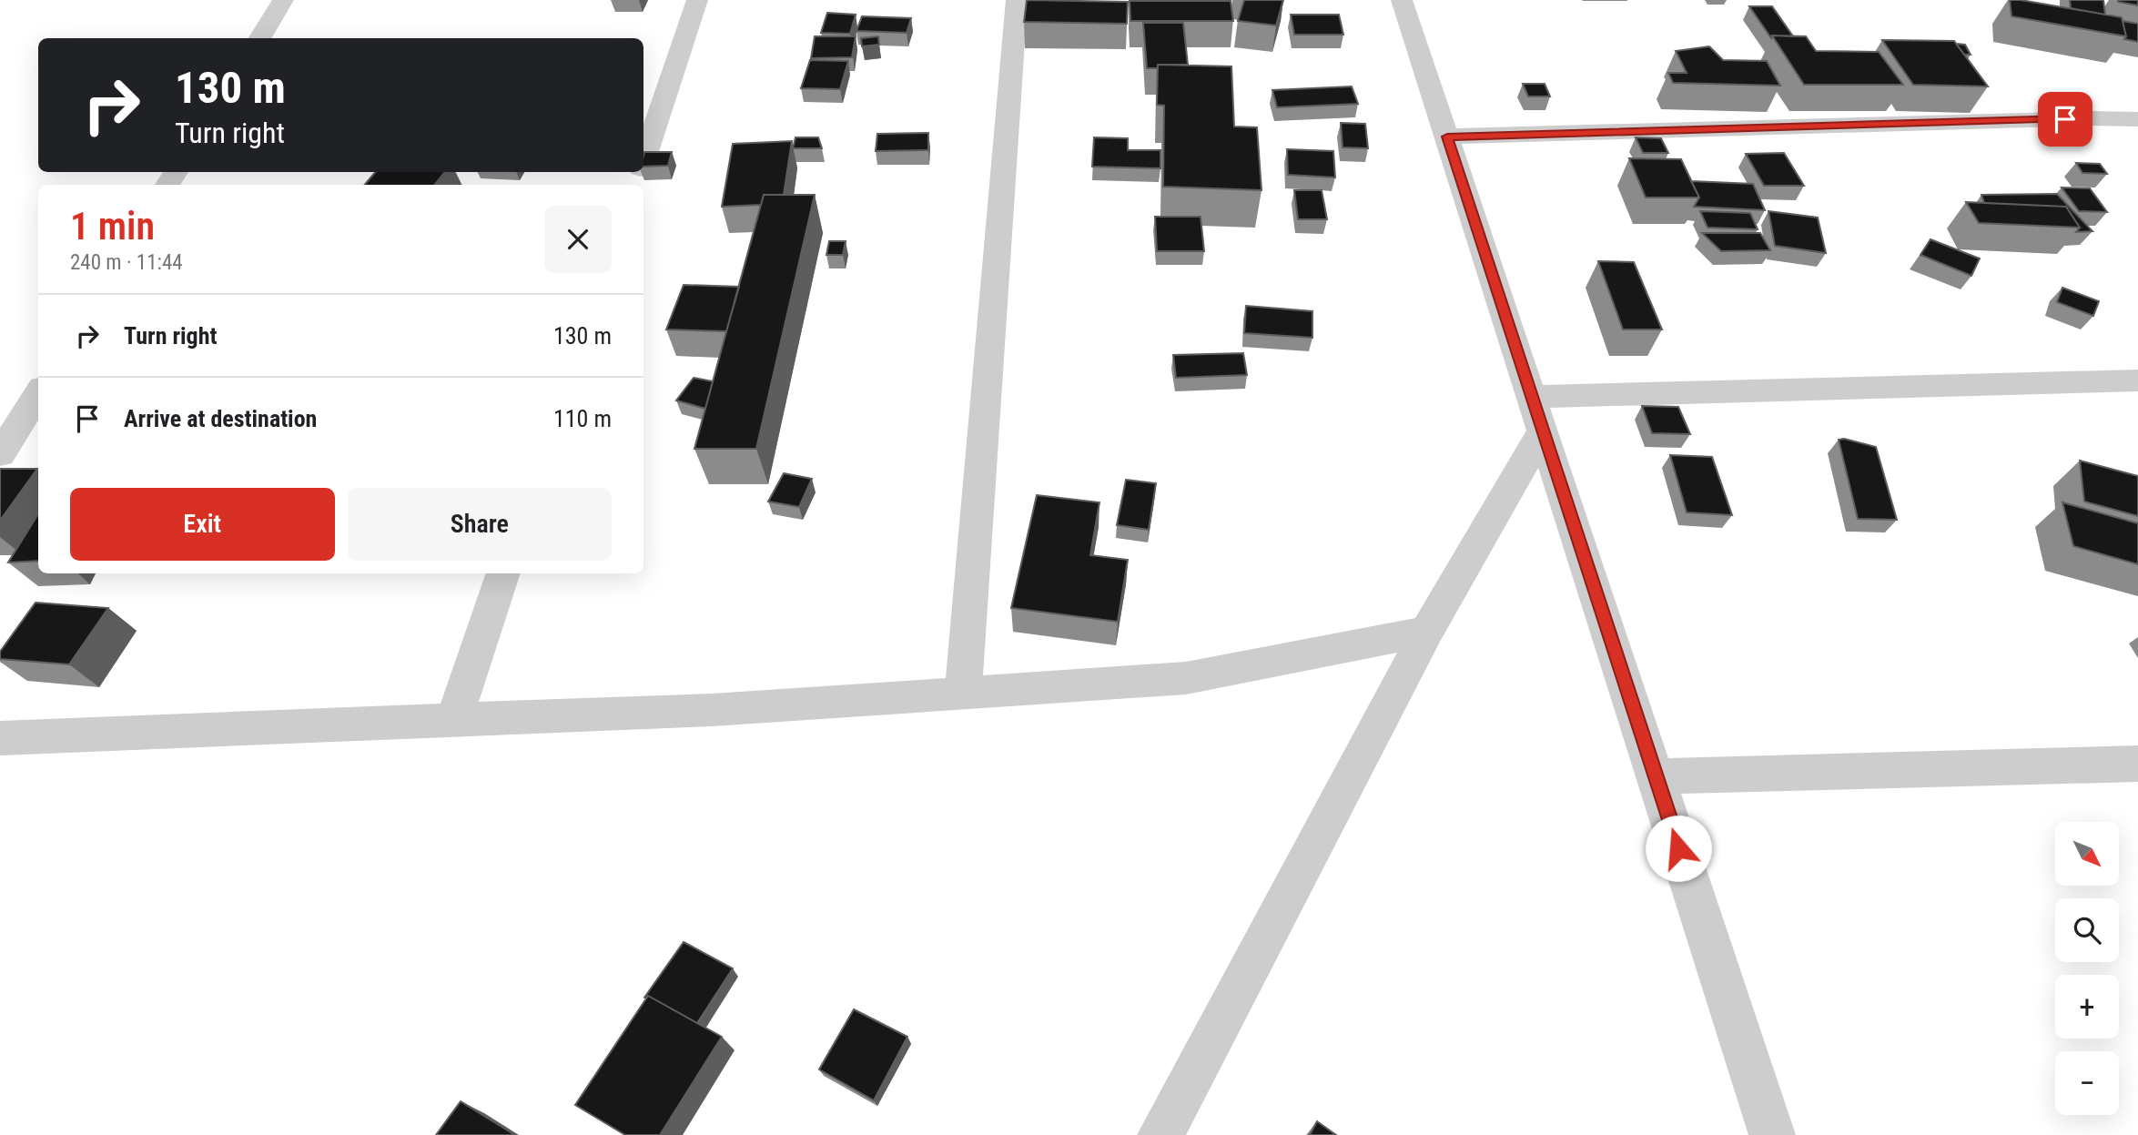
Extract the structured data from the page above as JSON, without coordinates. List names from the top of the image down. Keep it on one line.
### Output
{"north":"bottom right","page":{"turn":["130 m","Turn right"],"heading":["1 min","240 m · 11:44"],"list":[{"name":"Turn right","value":"130 m"},{"name":"Arrive at destination","value":"110 m"}],"buttons":["Exit","Share"],"map_buttons":["+","−"]}}
